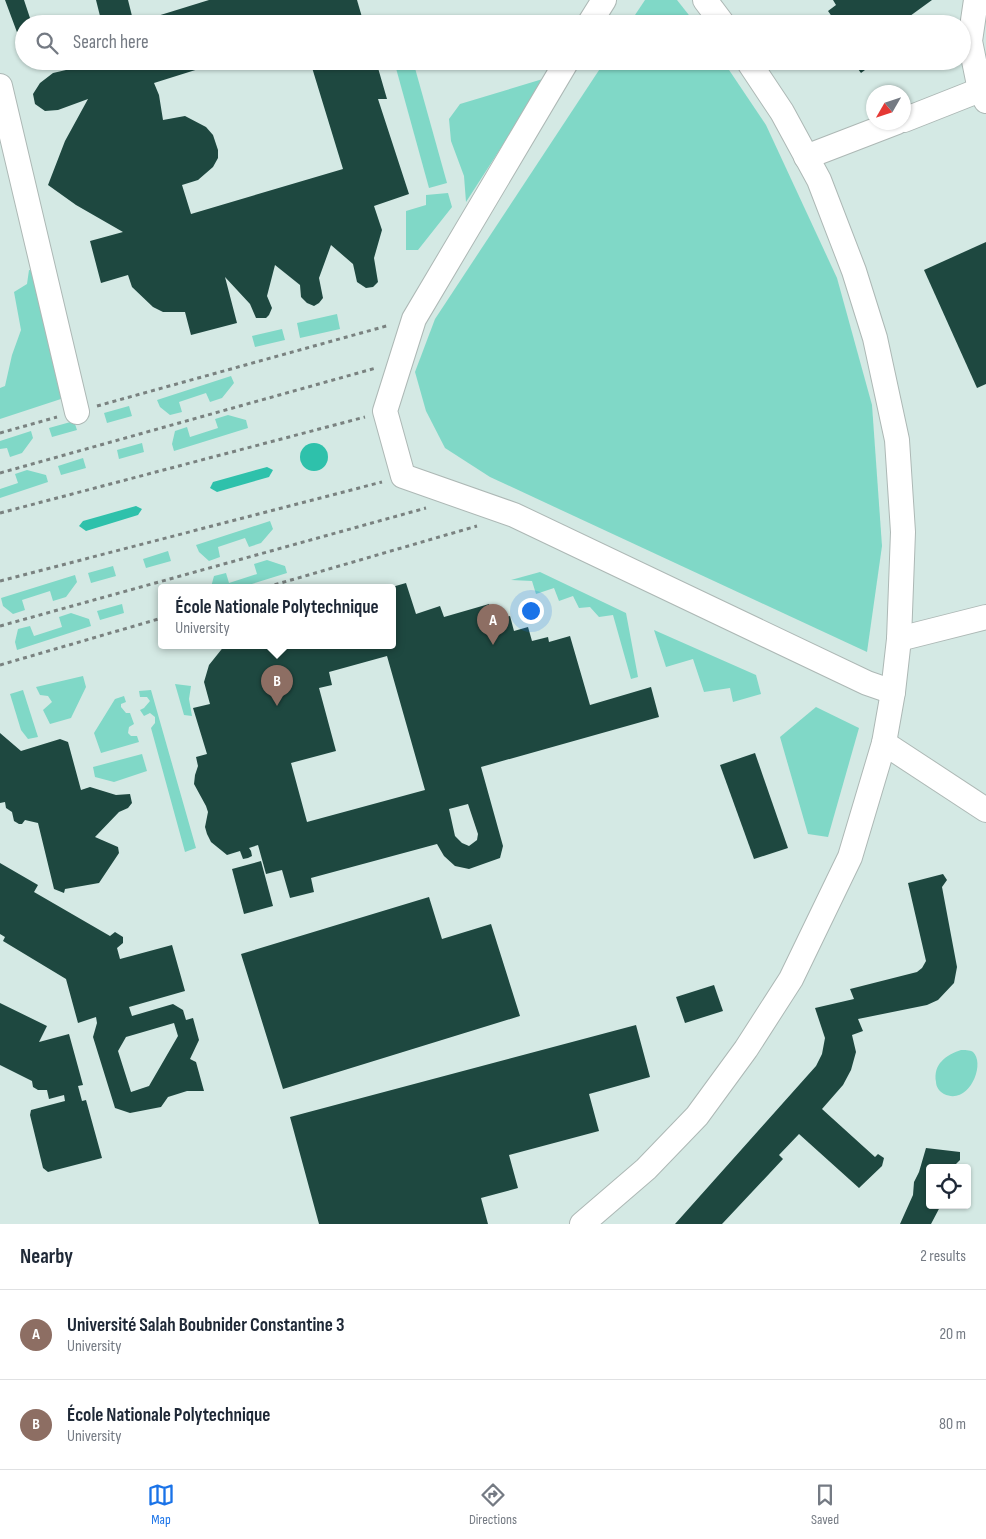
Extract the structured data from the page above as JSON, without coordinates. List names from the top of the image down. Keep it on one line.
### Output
{"north":"bottom left","page":{"search":"Search here","popup":["École Nationale Polytechnique","University"],"pins":["A","B"],"heading":["Nearby","2 results"],"list":[{"mark":"A","name":"Université Salah Boubnider Constantine 3","note":"University","value":"20 m"},{"mark":"B","name":"École Nationale Polytechnique","note":"University","value":"80 m"}],"nav":["Map","Directions","Saved"]}}
